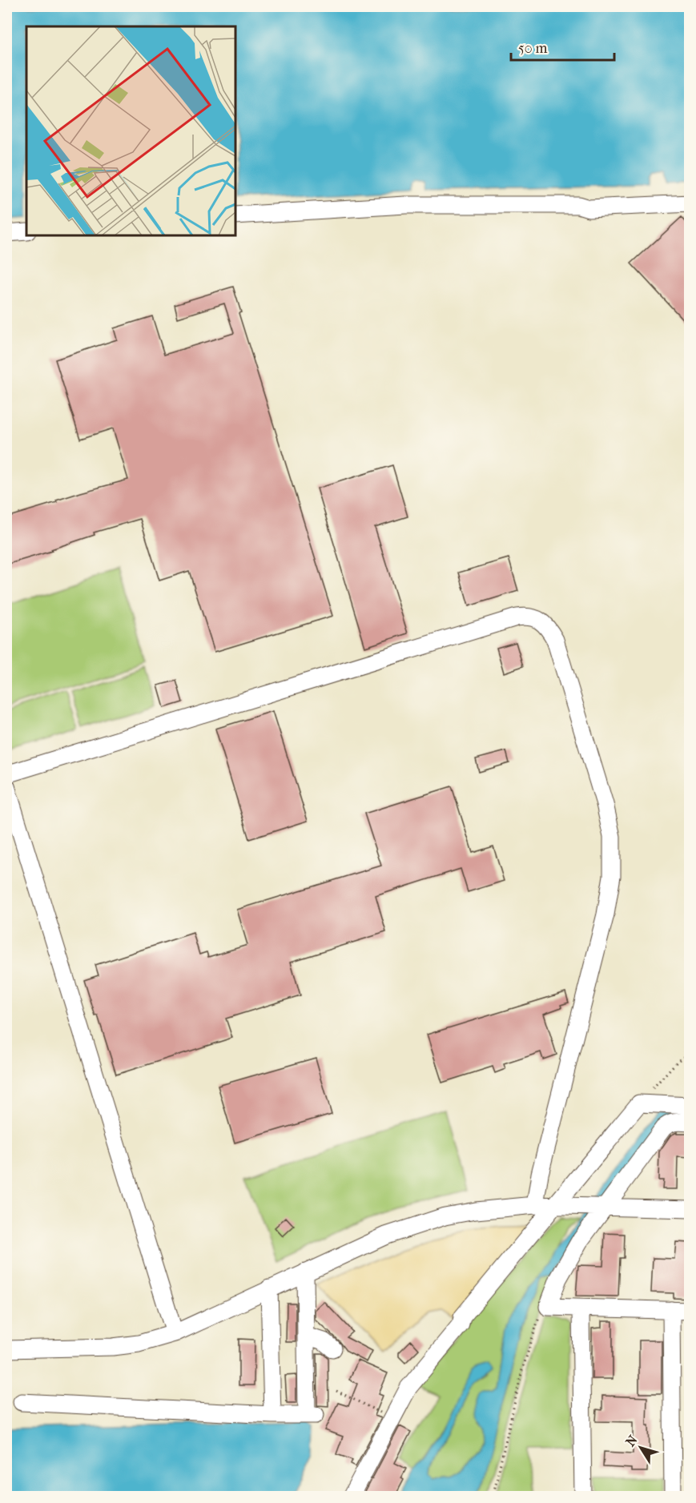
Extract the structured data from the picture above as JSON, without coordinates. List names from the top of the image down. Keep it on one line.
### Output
{"scale_bar":"50 m","north":"top left"}
